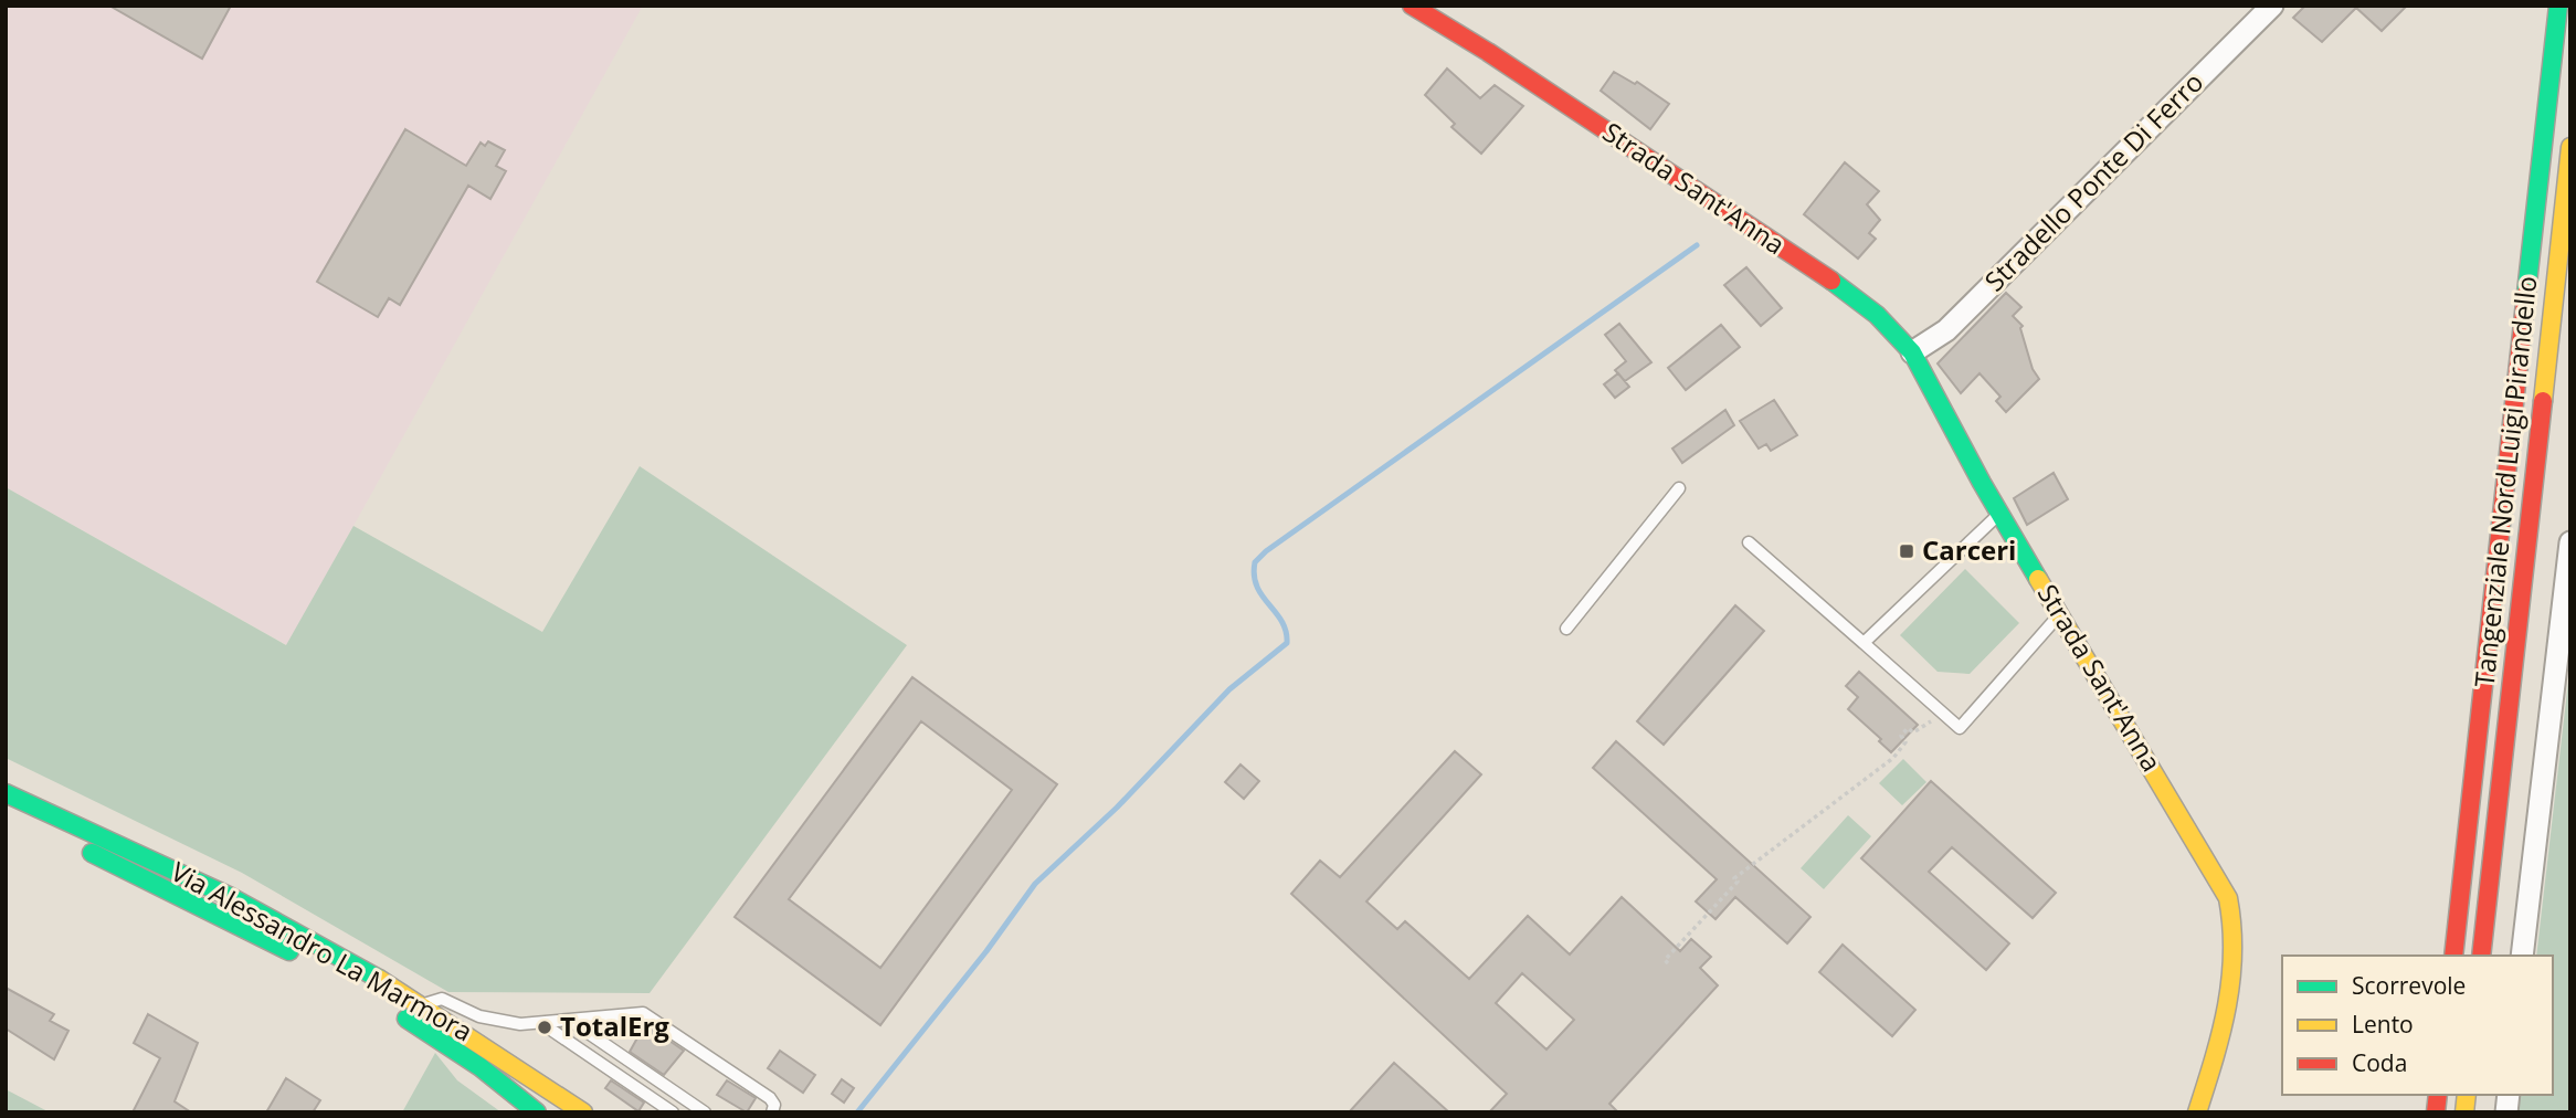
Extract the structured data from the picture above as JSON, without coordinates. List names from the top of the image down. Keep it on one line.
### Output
{"streets":{"main road":["Strada Sant'Anna","Tangenziale Nord Luigi Pirandello","Via Alessandro La Marmora"],"street":["Stradello Ponte Di Ferro"]},"crossings":[["Stradello Ponte Di Ferro","Strada Sant'Anna"]],"places":{"transit":["Carceri"],"other":["TotalErg"]},"legend":["Scorrevole","Lento","Coda"]}
